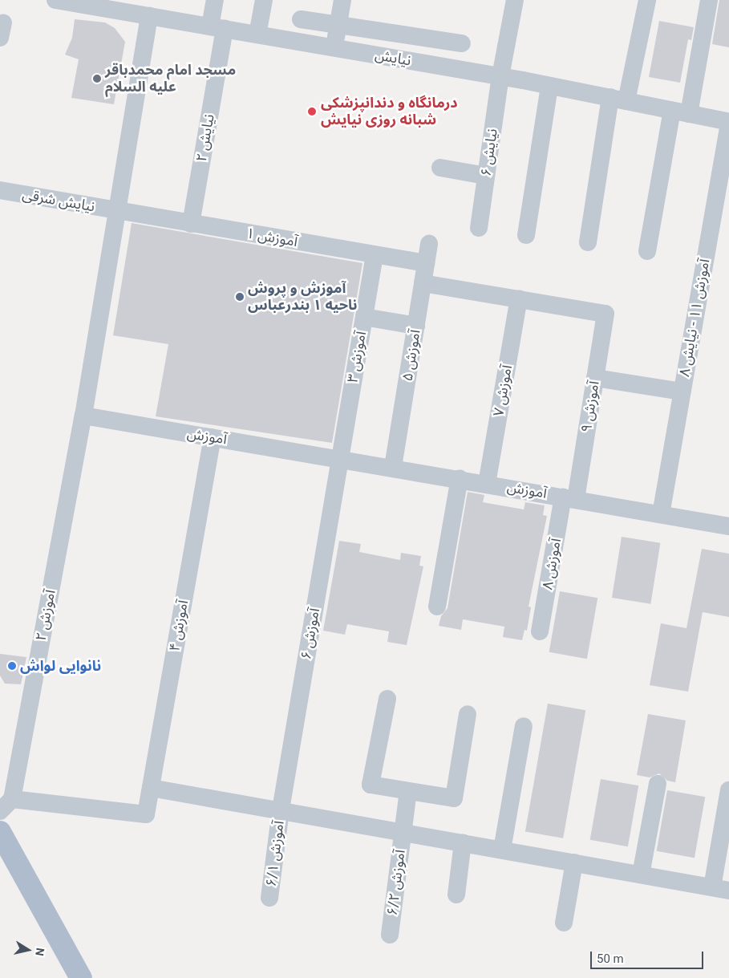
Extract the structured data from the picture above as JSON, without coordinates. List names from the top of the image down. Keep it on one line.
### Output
{"streets":{"street":["نیایش","نیایش ۲","نیایش ۶","نیایش شرقی","آموزش ۱","آموزش ۱۱ - نیایش ۸","آموزش ۵","آموزش ۳","آموزش ۷","آموزش ۹","آموزش","آموزش ۸","آموزش ۲","آموزش ۴","آموزش ۶","آموزش ۶/۱","آموزش ۶/۲"]},"crossings":[["نیایش","نیایش ۲"],["نیایش","نیایش ۶"],["نیایش","آموزش ۱۱ - نیایش ۸"],["نیایش ۲","آموزش ۱"],["نیایش شرقی","آموزش ۱"],["آموزش ۱","آموزش ۵"],["آموزش ۱","آموزش ۳"],["آموزش ۱۱ - نیایش ۸","آموزش"],["آموزش ۵","آموزش"],["آموزش ۳","آموزش"],["آموزش ۳","آموزش ۶"],["آموزش ۷","آموزش ۹"],["آموزش ۷","آموزش"],["آموزش ۹","آموزش"],["آموزش ۹","آموزش ۸"],["آموزش","آموزش ۸"],["آموزش","آموزش ۲"],["آموزش","آموزش ۴"],["آموزش","آموزش ۶"],["آموزش ۲","آموزش ۴"],["آموزش ۶","آموزش ۶/۱"]],"places":["مسجد امام محمدباقر علیه السلام","درمانگاه و دندانپزشکی شبانه روزی نیایش","آموزش و پروش ناحیه ۱ بندرعباس","نانوایی لواش"],"scale_bar":"50 m","north":"right"}
